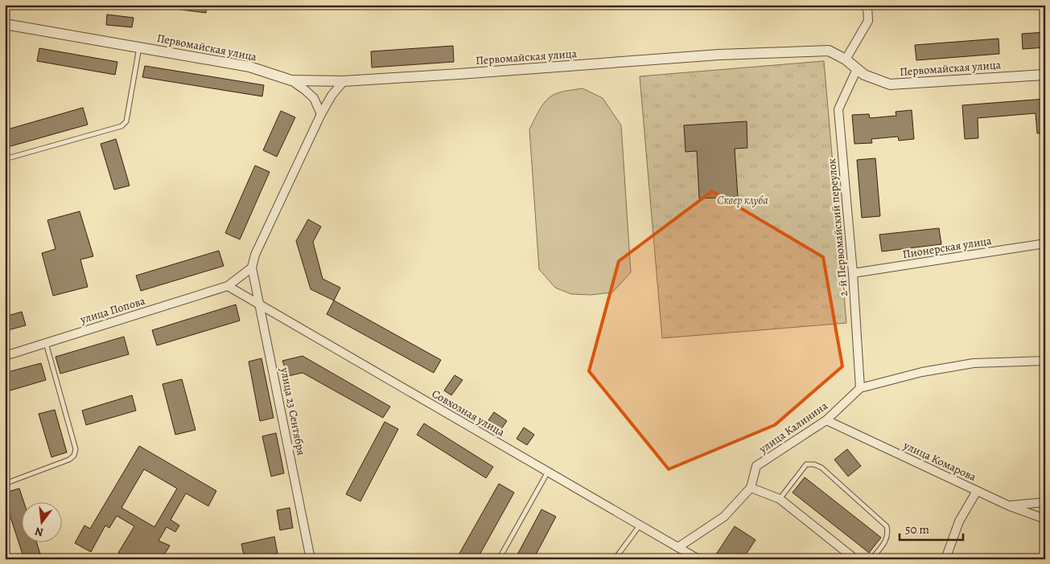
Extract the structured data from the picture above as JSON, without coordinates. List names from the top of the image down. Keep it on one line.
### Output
{"streets":{"street":["Первомайская улица","2-й Первомайский переулок","Пионерская улица","улица Попова","улица 23 Сентября","Совхозная улица","улица Калинина","улица Комарова"]},"crossings":[["Первомайская улица","2-й Первомайский переулок"],["Первомайская улица","улица 23 Сентября"],["2-й Первомайский переулок","Пионерская улица"],["2-й Первомайский переулок","улица Калинина"],["улица Попова","Совхозная улица"],["улица 23 Сентября","Совхозная улица"],["Совхозная улица","улица Калинина"],["улица Калинина","улица Комарова"]],"parks":["Сквер клуба"],"scale_bar":"50 m","north":"bottom"}
